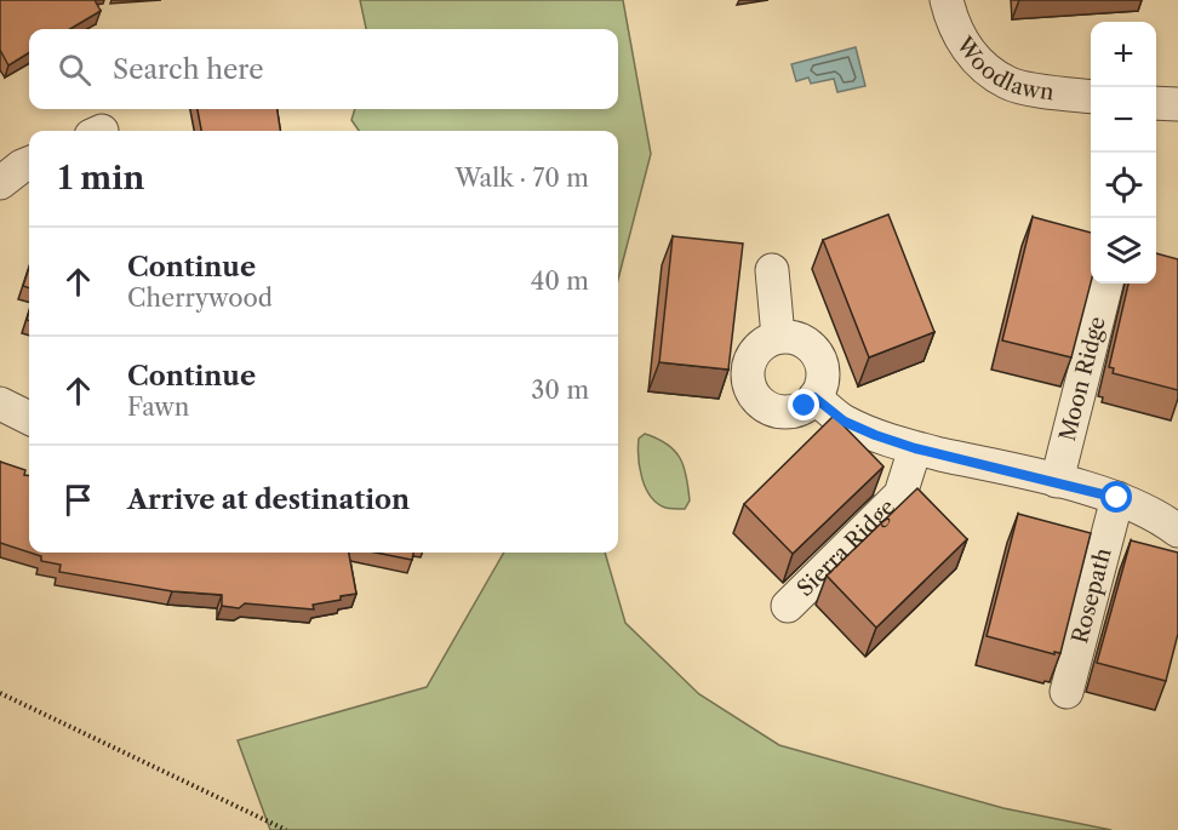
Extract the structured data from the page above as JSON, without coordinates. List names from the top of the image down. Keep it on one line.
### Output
{"streets":{"street":["Woodlawn","Moon Ridge","Sierra Ridge","Rosepath"]},"page":{"map_buttons":["+","−"],"search":"Search here","heading":["1 min","Walk · 70 m"],"list":[["Continue","Cherrywood","40 m"],["Continue","Fawn","30 m"],"Arrive at destination"]}}
